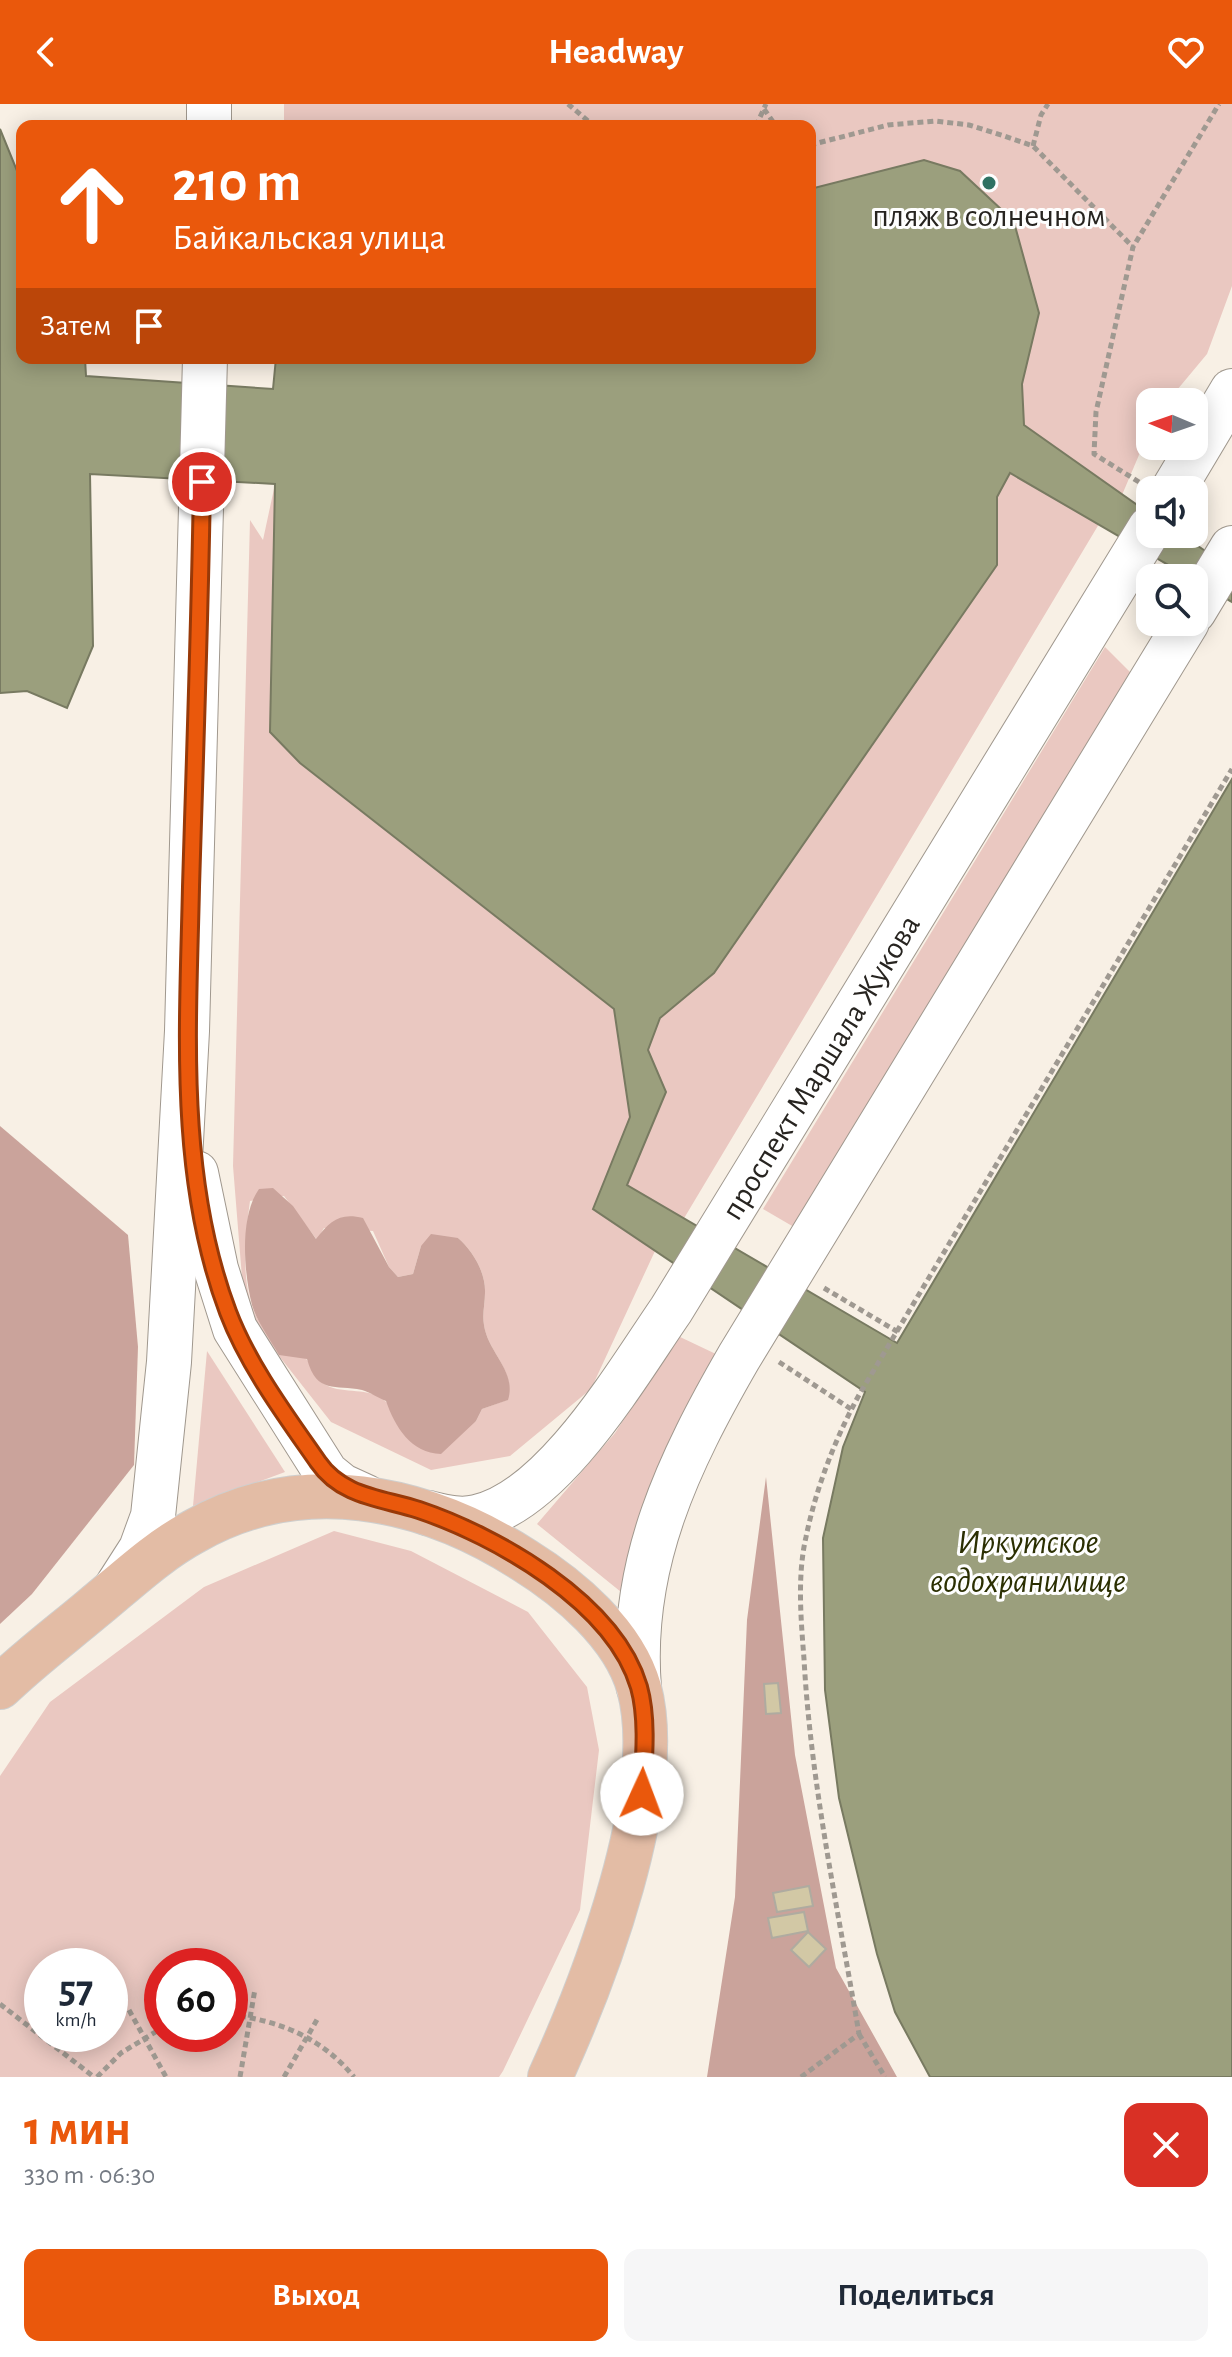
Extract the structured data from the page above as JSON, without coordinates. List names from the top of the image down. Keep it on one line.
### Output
{"streets":{"main road":["проспект Маршала Жукова"]},"water":["Иркутское водохранилище"],"places":["пляж в солнечном"],"north":"left","page":{"header":"Headway","turn":["210 m","Байкальская улица"],"then":"Затем","speed":"57 km/h","limit":"60","heading":["1 мин","330 m · 06:30"],"buttons":["Выход","Поделиться"]}}
